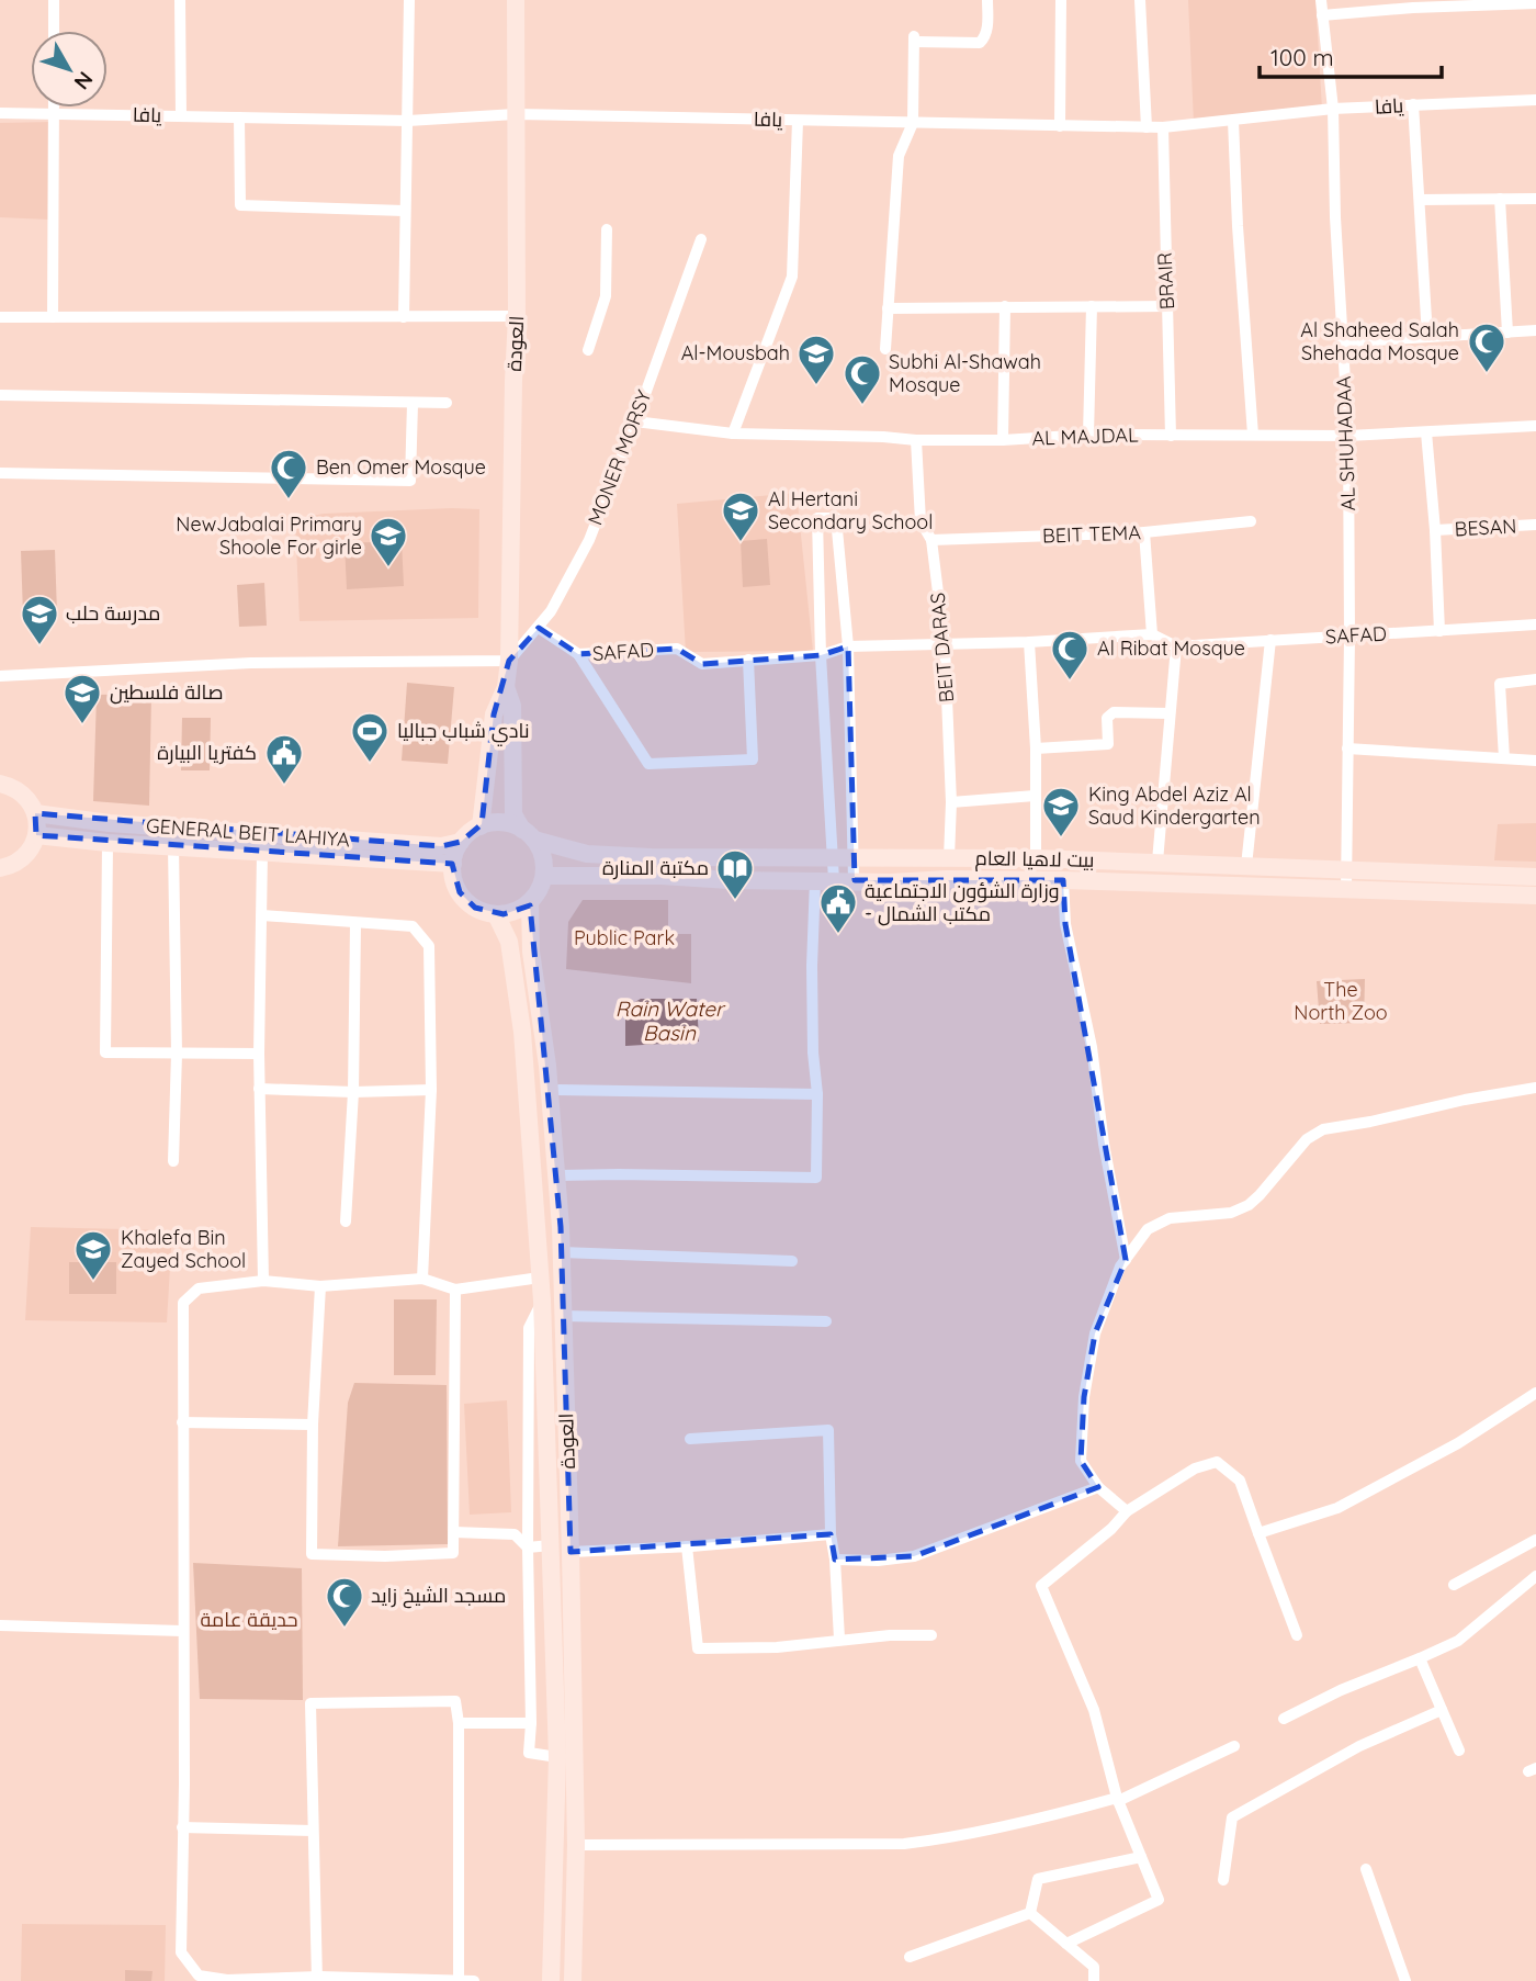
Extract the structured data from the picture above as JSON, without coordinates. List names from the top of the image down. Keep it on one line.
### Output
{"streets":{"main road":["العودة","GENERAL BEIT LAHIYA","بيت لاهيا العام"],"street":["يافا","BRAIR","AL MAJDAL","AL SHUHADAA","MONER MORSY","BESAN","BEIT TEMA","SAFAD","BEIT DARAS"]},"crossings":[["يافا","BRAIR"],["يافا","العودة"],["يافا","AL SHUHADAA"],["BRAIR","AL MAJDAL"],["العودة","MONER MORSY"],["العودة","GENERAL BEIT LAHIYA"],["العودة","بيت لاهيا العام"],["AL MAJDAL","AL SHUHADAA"],["AL MAJDAL","MONER MORSY"],["AL MAJDAL","BEIT DARAS"],["AL SHUHADAA","SAFAD"],["AL SHUHADAA","بيت لاهيا العام"],["MONER MORSY","SAFAD"],["BEIT TEMA","BEIT DARAS"],["SAFAD","BEIT DARAS"],["BEIT DARAS","بيت لاهيا العام"],["GENERAL BEIT LAHIYA","بيت لاهيا العام"]],"water":["Rain Water Basin"],"parks":["Public Park","The North Zoo","حديقة عامة"],"places":{"mosque":["Al Shaheed Salah Shehada Mosque","Subhi Al-Shawah Mosque","Ben Omer Mosque","Al Ribat Mosque","مسجد الشيخ زايد"],"school or university":["Al-Mousbah","Al Hertani Secondary School","NewJabalai Primary Shoole For girle","مدرسة حلب","صالة فلسطين","King Abdel Aziz Al Saud Kindergarten","Khalefa Bin Zayed School"],"sports":["نادي شباب جباليا"],"public building":["كفتريا البيارة","وزارة الشؤون الاجتماعية - مكتب الشمال"],"library":["مكتبة المنارة"]},"scale_bar":"100 m","north":"bottom right"}
